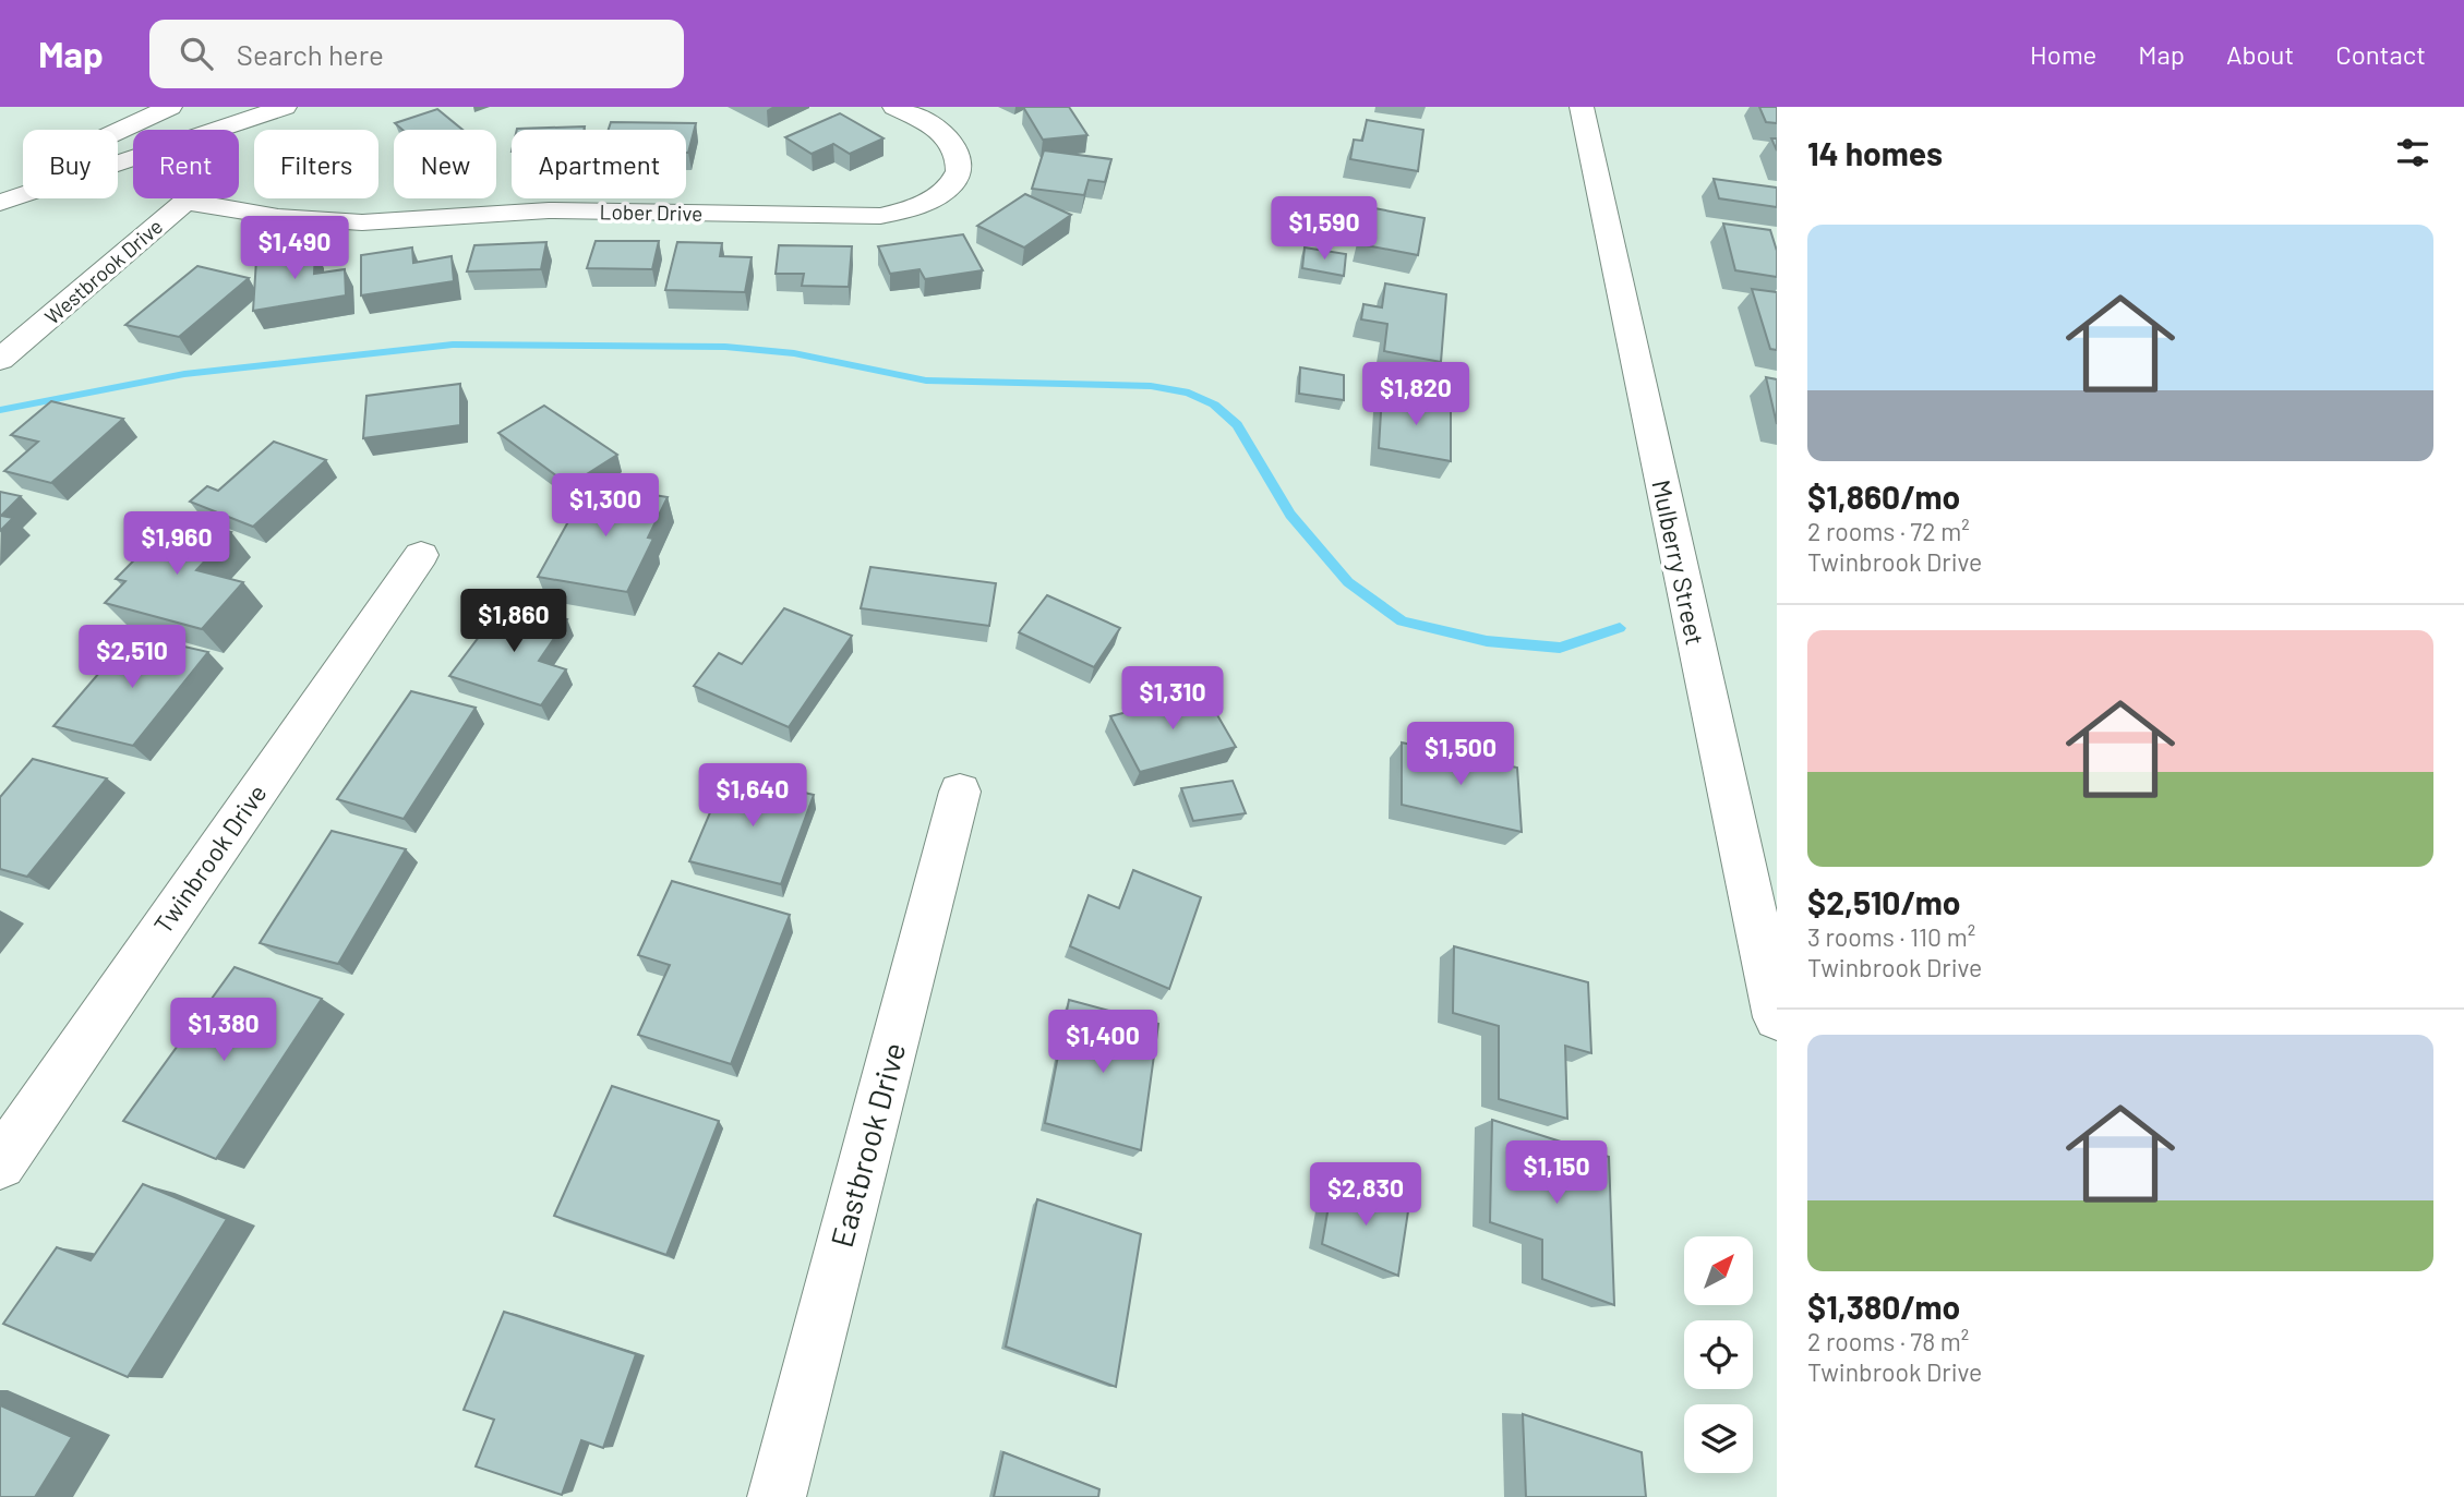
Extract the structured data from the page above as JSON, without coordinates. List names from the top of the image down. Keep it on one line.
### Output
{"streets":{"street":["Lober Drive","Westbrook Drive","Mulberry Street","Twinbrook Drive","Eastbrook Drive"]},"crossings":[["Lober Drive","Westbrook Drive"]],"north":"top right","page":{"header":"Map","search":"Search here","nav":["Home","Map","About","Contact"],"heading":"14 homes","chip":["Buy","Rent","Filters","New","Apartment"],"price":["$1,590","$1,490","$1,820","$1,300","$1,960","$1,860","$2,510","$1,310","$1,500","$1,640","$1,380","$1,400","$1,150","$2,830"],"list":[{"name":"$1,860/mo","note":"2 rooms · 72 m² · Twinbrook Drive"},{"name":"$2,510/mo","note":"3 rooms · 110 m² · Twinbrook Drive"},{"name":"$1,380/mo","note":"2 rooms · 78 m² · Twinbrook Drive"}]}}
